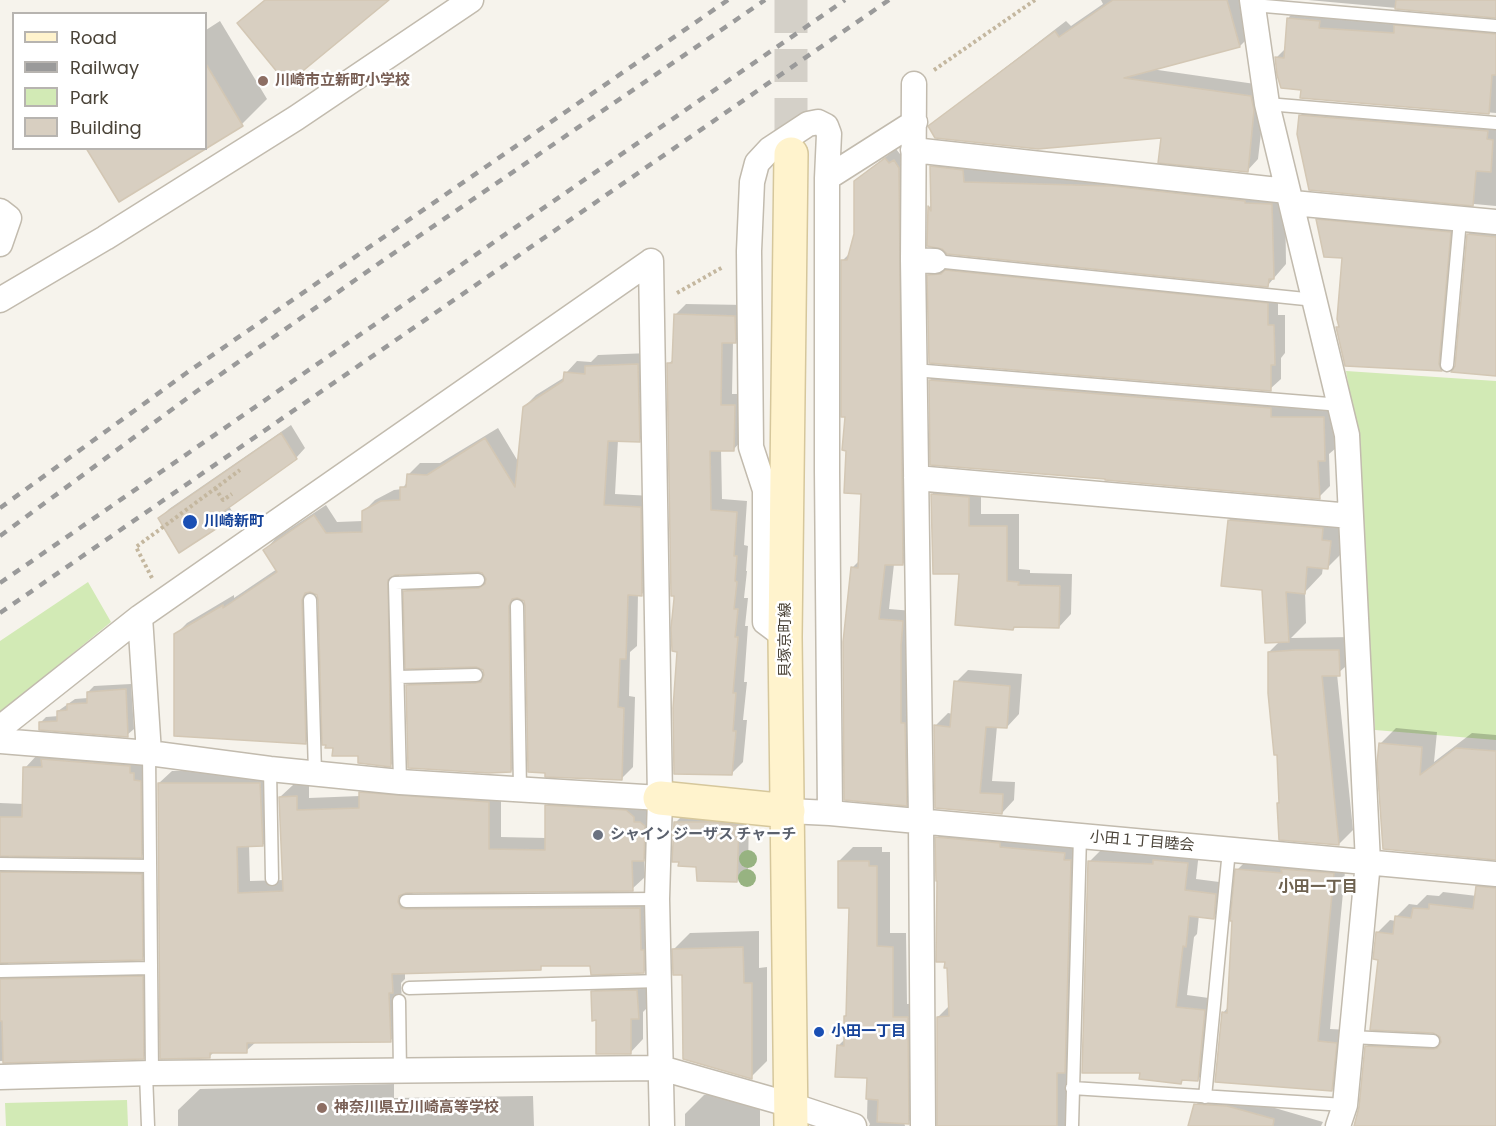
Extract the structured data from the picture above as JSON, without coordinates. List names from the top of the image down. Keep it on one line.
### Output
{"streets":{"street":["貝塚京町線","小田１丁目睦会"]},"crossings":[["貝塚京町線","小田１丁目睦会"]],"districts":["小田一丁目"],"places":["川崎市立新町小学校","川崎新町","シャイン ジーザス チャーチ","小田一丁目","神奈川県立川崎高等学校"],"legend":["Road","Railway","Park","Building"]}
